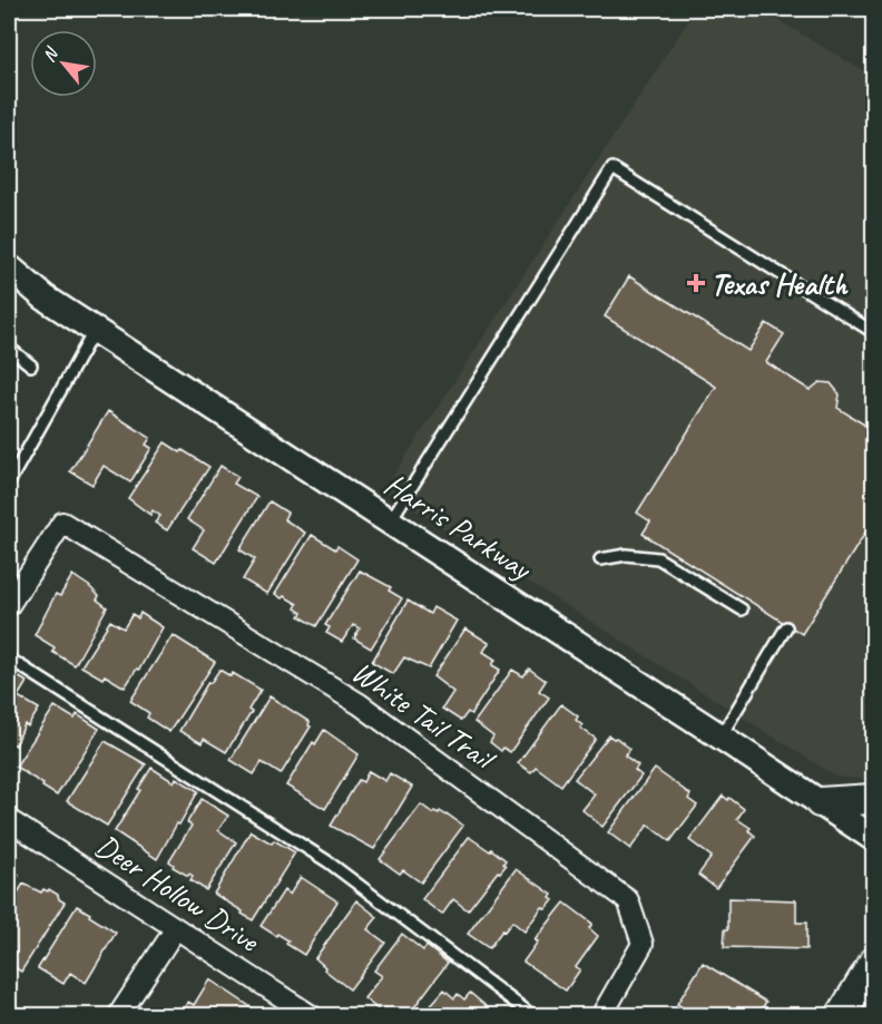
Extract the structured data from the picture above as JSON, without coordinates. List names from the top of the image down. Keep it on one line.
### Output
{"streets":{"street":["Harris Parkway","White Tail Trail","Deer Hollow Drive"]},"places":{"health":["Texas Health"]},"north":"top left"}
